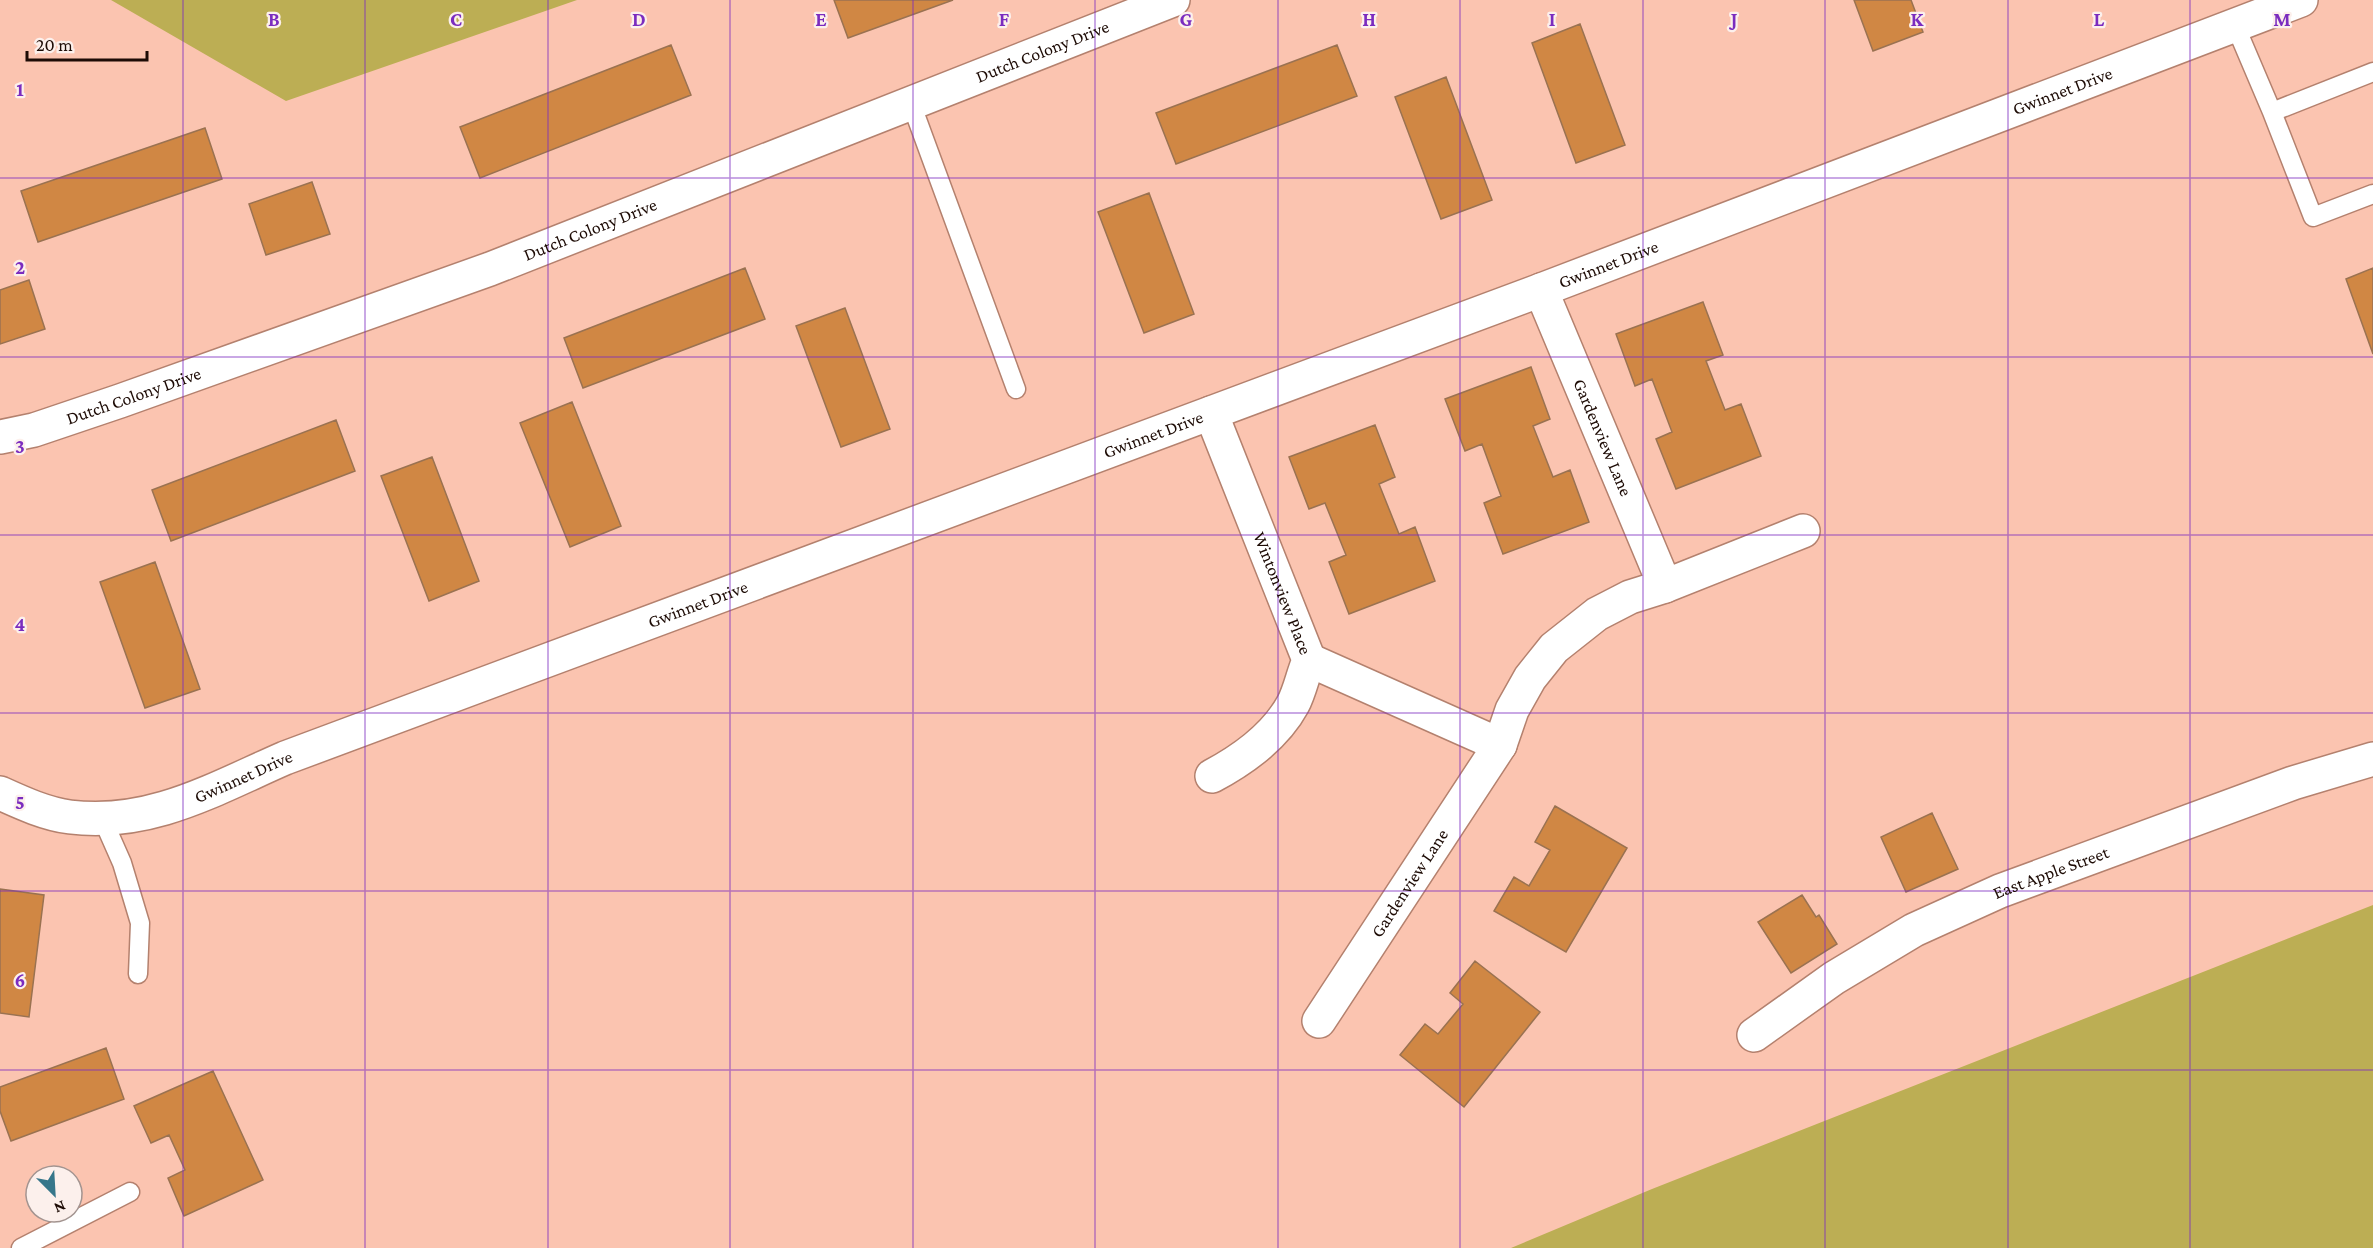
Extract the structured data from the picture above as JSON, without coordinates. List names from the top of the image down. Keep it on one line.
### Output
{"streets":{"street":["Dutch Colony Drive","Gwinnet Drive","Gardenview Lane","Wintonview Place","East Apple Street"]},"crossings":[["Gwinnet Drive","Gardenview Lane"],["Gwinnet Drive","Wintonview Place"]],"scale_bar":"20 m","north":"bottom right","grid":{"columns":["B","C","D","E","F","G","H","I","J","K","L","M"],"rows":["1","2","3","4","5","6"]}}
